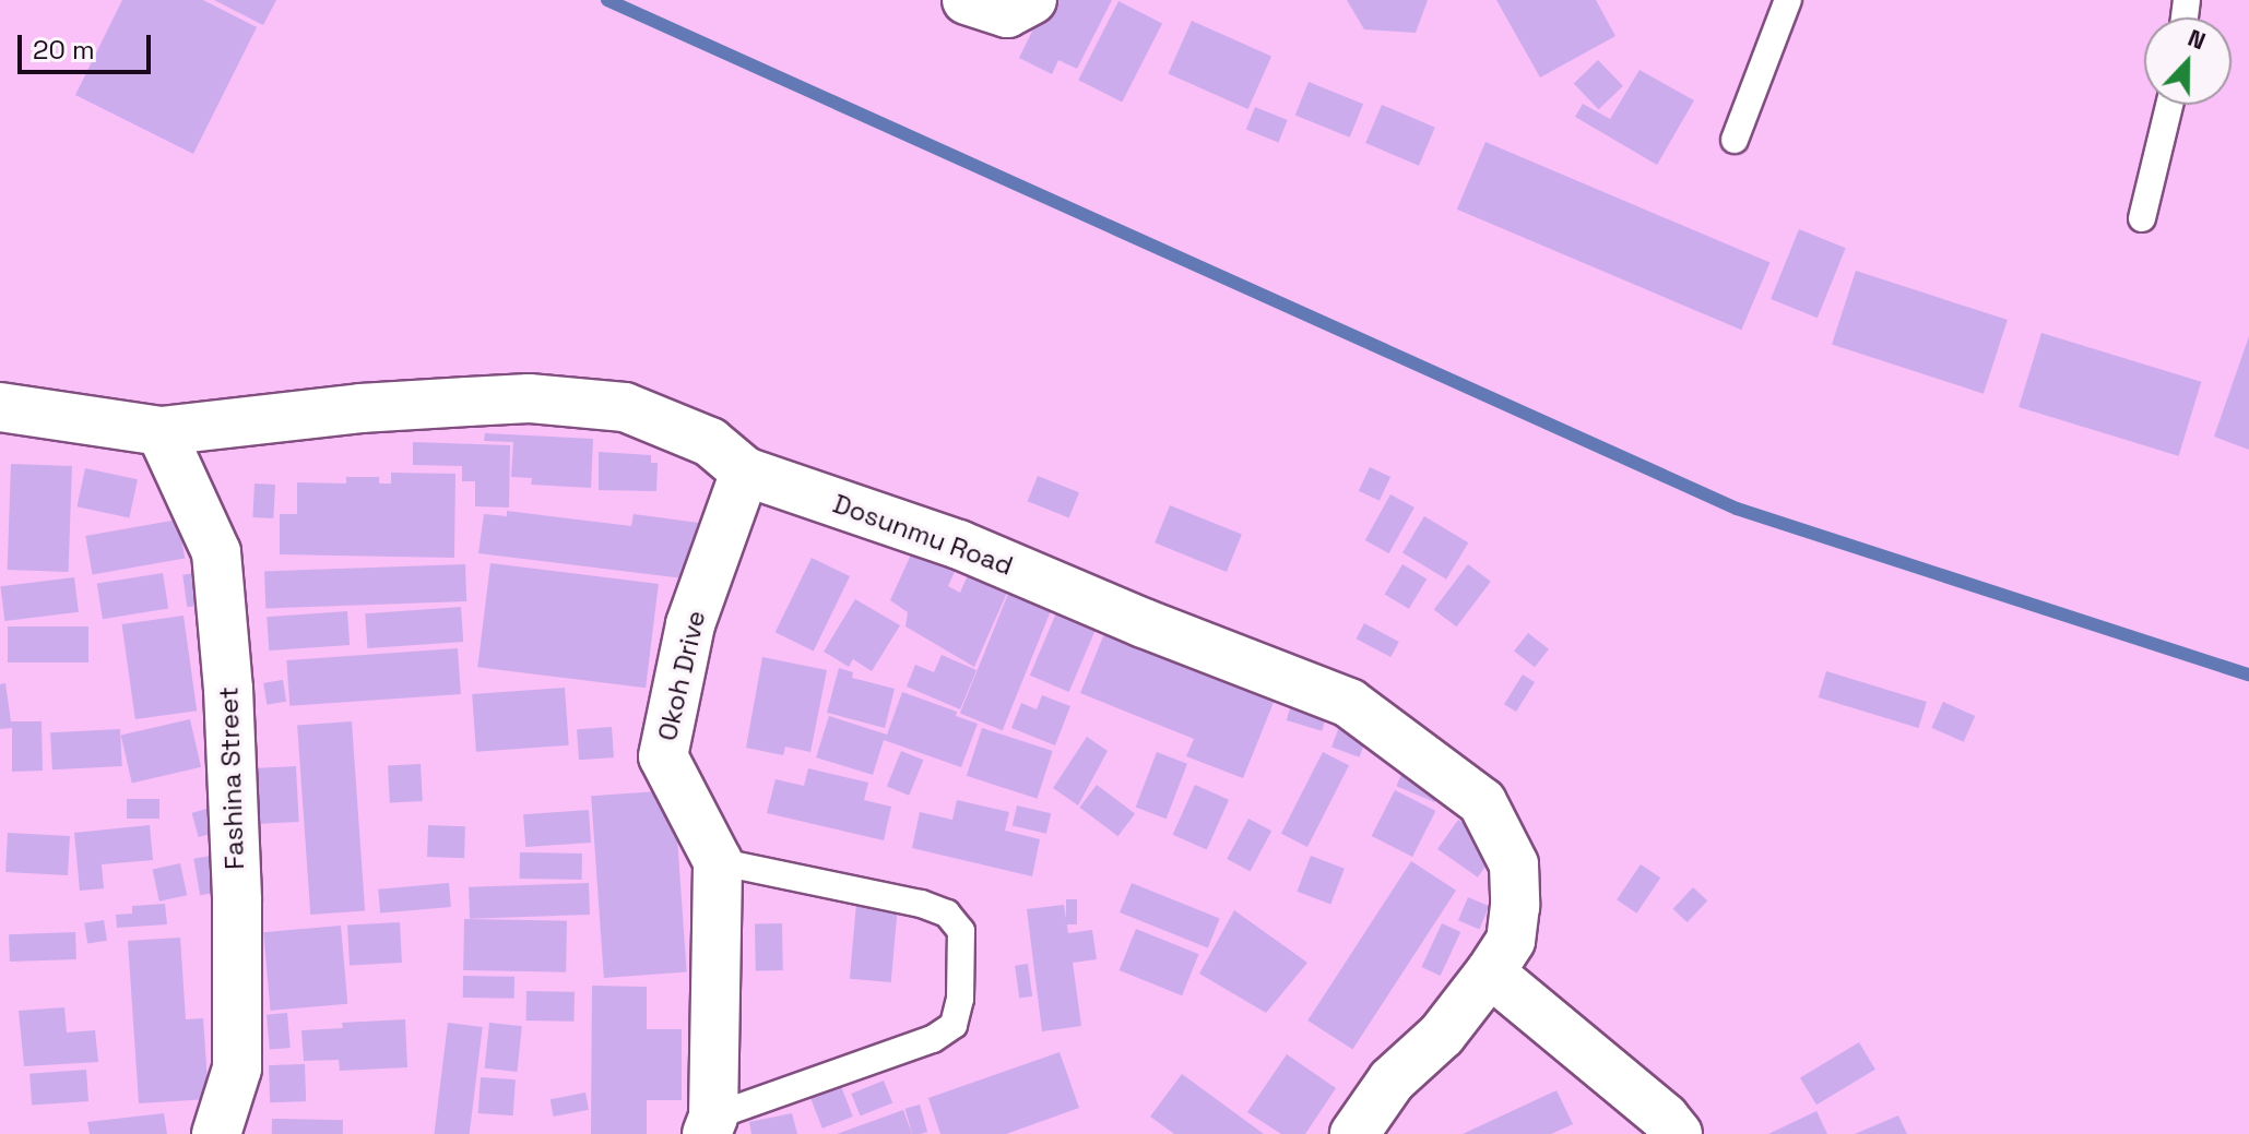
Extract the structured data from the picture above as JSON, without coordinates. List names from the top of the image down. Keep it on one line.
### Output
{"streets":{"street":["Dosunmu Road","Okoh Drive","Fashina Street"]},"crossings":[["Dosunmu Road","Okoh Drive"],["Dosunmu Road","Fashina Street"]],"scale_bar":"20 m","north":"top"}
